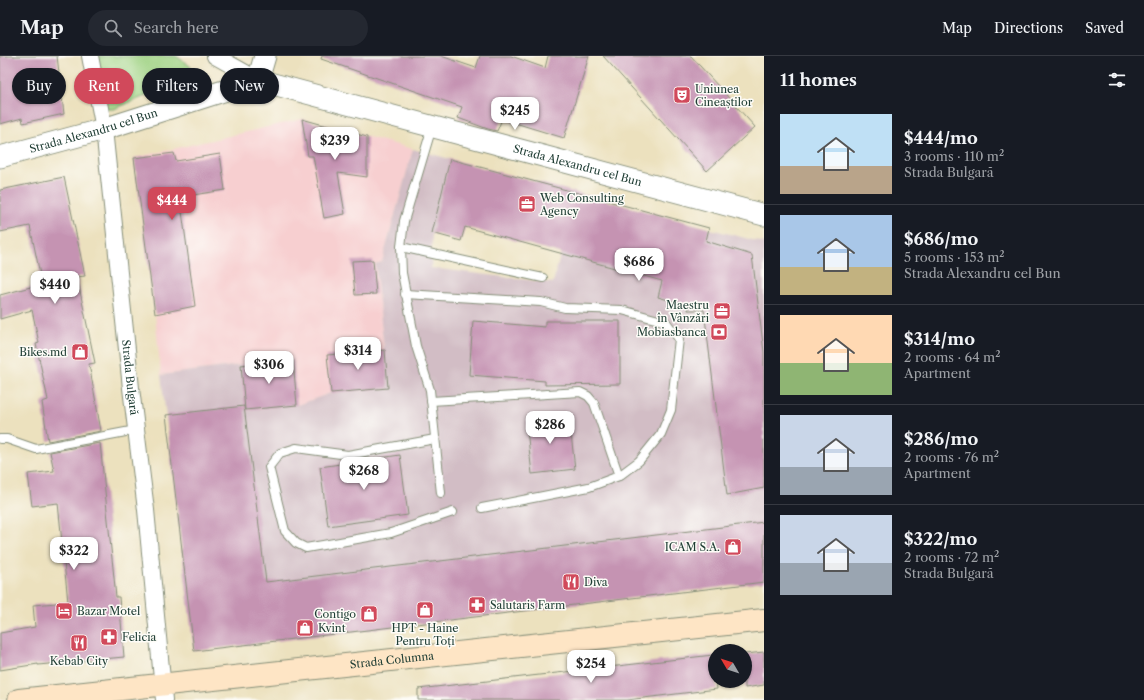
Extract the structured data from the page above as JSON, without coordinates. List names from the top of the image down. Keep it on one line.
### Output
{"streets":{"main road":["Strada Columna"],"street":["Strada Alexandru cel Bun","Strada Bulgară"]},"crossings":[["Strada Alexandru cel Bun","Strada Bulgară"],["Strada Bulgară","Strada Columna"]],"places":{"theatre":["Uniunea Cineaștilor"],"office":["Web Consulting Agency","Maestru în Vânzări"],"bank":["Mobiasbanca"],"shop":["Bikes.md","ICAM S.A.","HPT - Haine Pentru Toți","Contigo","Kvint"],"restaurant":["Diva","Kebab City"],"pharmacy":["Salutaris Farm","Felicia"],"hotel":["Bazar Motel"]},"north":"top left","page":{"header":"Map","search":"Search here","nav":["Map","Directions","Saved"],"heading":"11 homes","chip":["Buy","Rent","Filters","New"],"price":["$245","$239","$444","$686","$440","$314","$306","$286","$268","$322","$254"],"list":[{"name":"$444/mo","note":"3 rooms · 110 m² · Strada Bulgară"},{"name":"$686/mo","note":"5 rooms · 153 m² · Strada Alexandru cel Bun"},{"name":"$314/mo","note":"2 rooms · 64 m² · Apartment"},{"name":"$286/mo","note":"2 rooms · 76 m² · Apartment"},{"name":"$322/mo","note":"2 rooms · 72 m² · Strada Bulgară"}]}}
